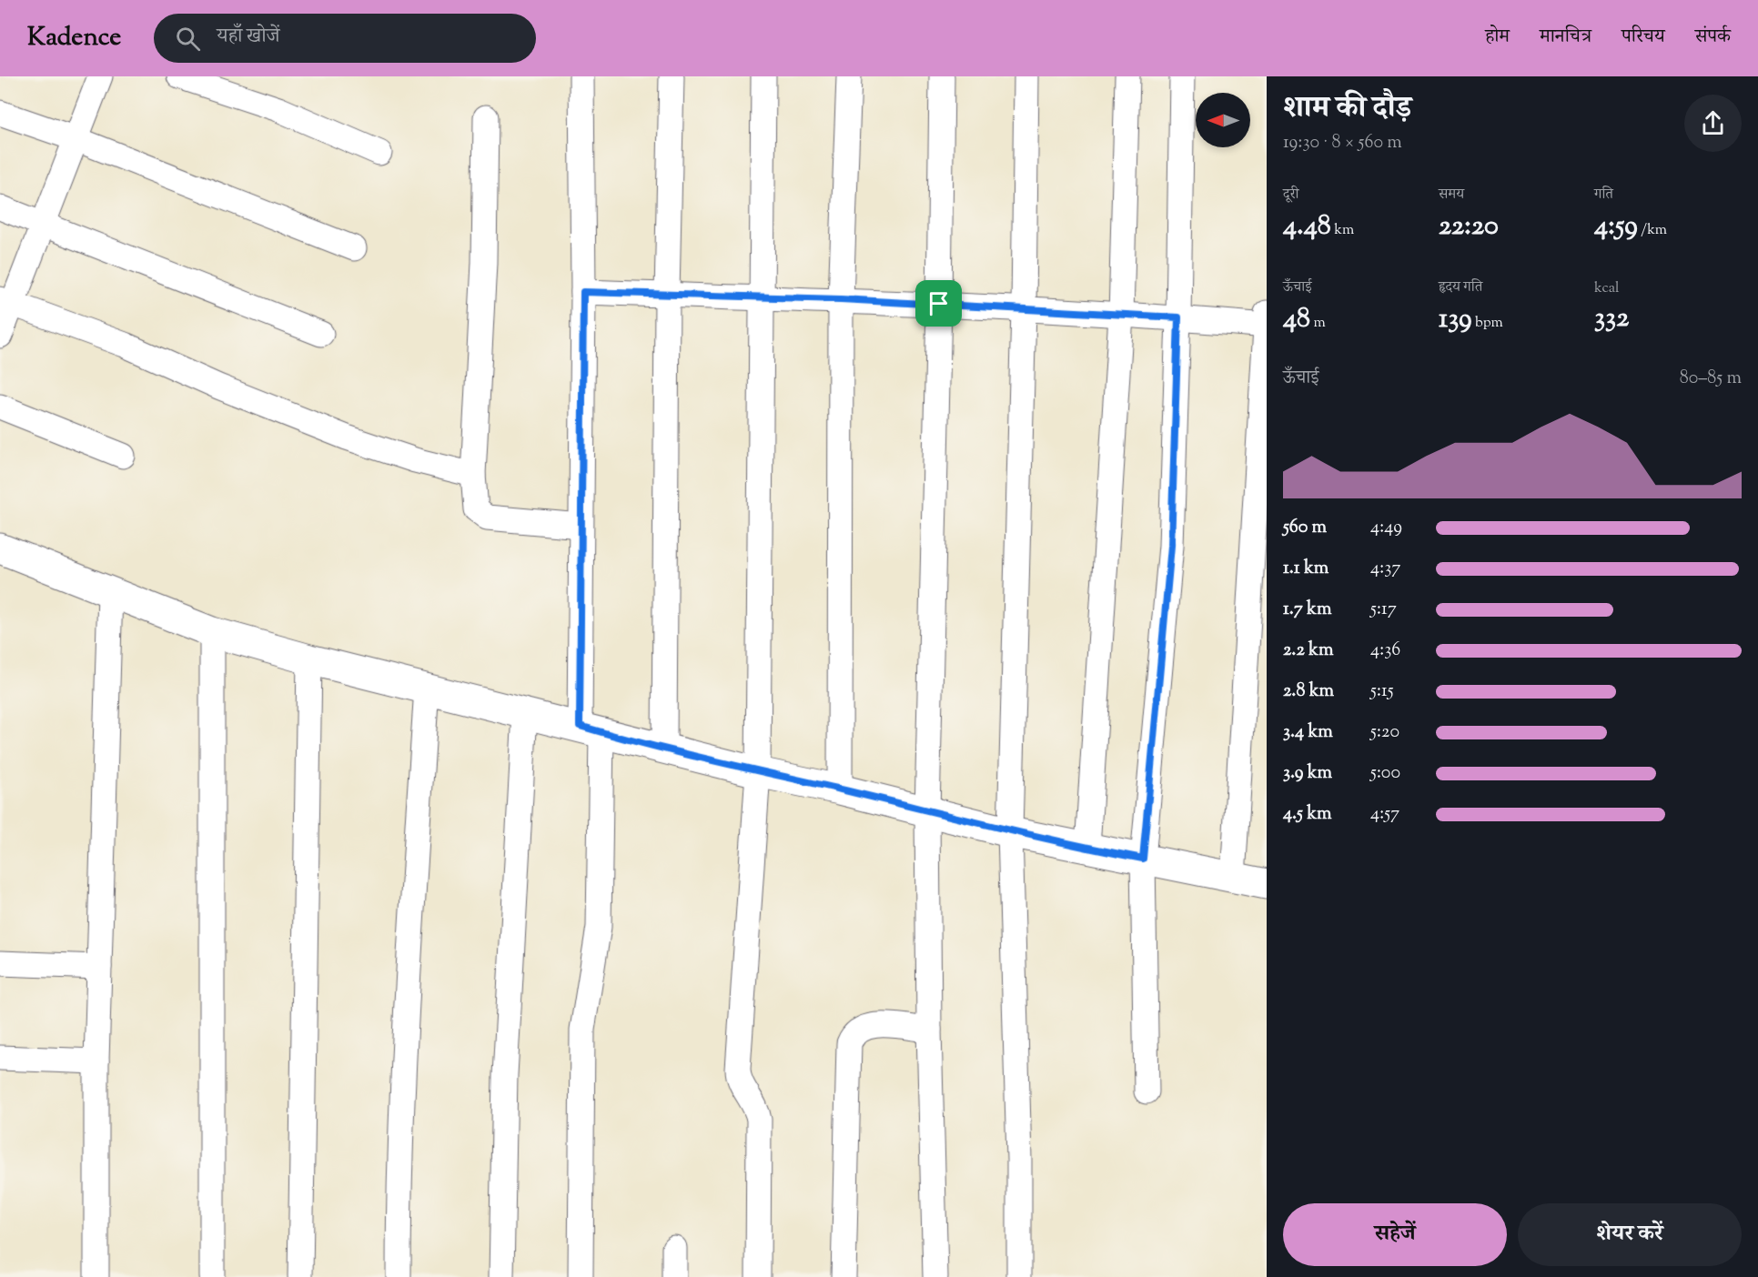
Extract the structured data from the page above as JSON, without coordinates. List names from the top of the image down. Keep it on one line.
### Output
{"north":"left","page":{"header":"Kadence","search":"यहाँ खोजें","nav":["होम","मानचित्र","परिचय","संपर्क"],"heading":["शाम की दौड़","19:30 · 8 × 560 m"],"stats":[["दूरी","4.48 km"],["समय","22:20"],["गति","4:59 /km"],["ऊँचाई","48 m"],["हृदय गति","139 bpm"],["kcal","332"]],"chart":["ऊँचाई","80–85 m"],"list":[{"name":"560 m","note":"4:49"},{"name":"1.1 km","note":"4:37"},{"name":"1.7 km","note":"5:17"},{"name":"2.2 km","note":"4:36"},{"name":"2.8 km","note":"5:15"},{"name":"3.4 km","note":"5:20"},{"name":"3.9 km","note":"5:00"},{"name":"4.5 km","note":"4:57"}],"buttons":["सहेजें","शेयर करें"]}}
